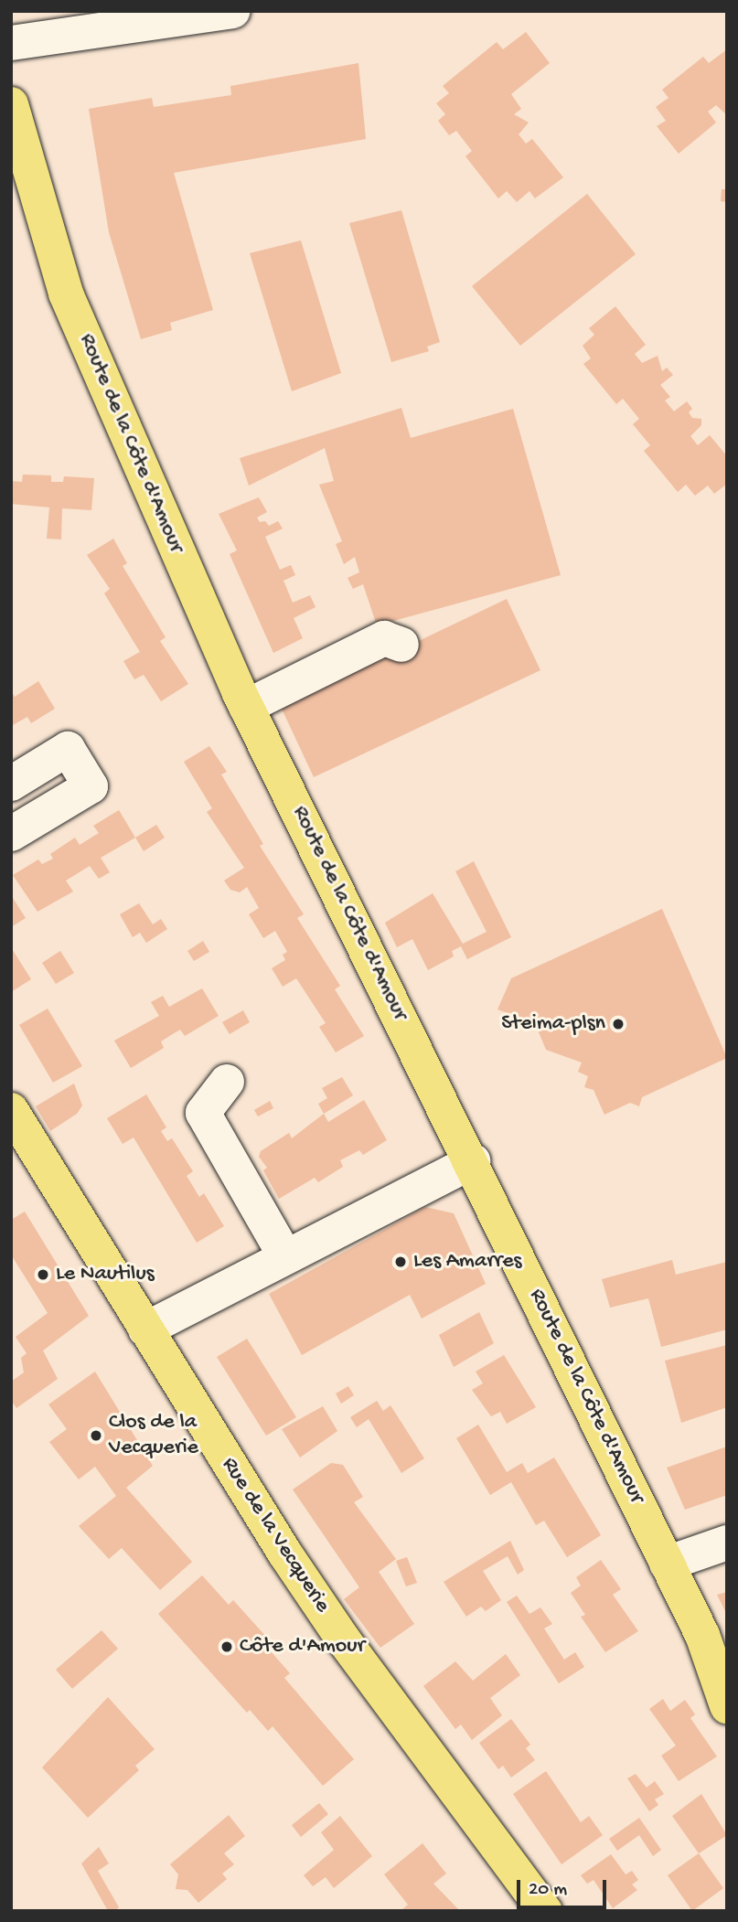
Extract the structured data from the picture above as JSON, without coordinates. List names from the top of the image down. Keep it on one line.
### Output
{"streets":{"main road":["Route de la Côte d'Amour","Rue de la Vecquerie"]},"places":["Steima-plsn","Les Amarres","Le Nautilus","Clos de la Vecquerie","Côte d'Amour"],"scale_bar":"20 m"}
